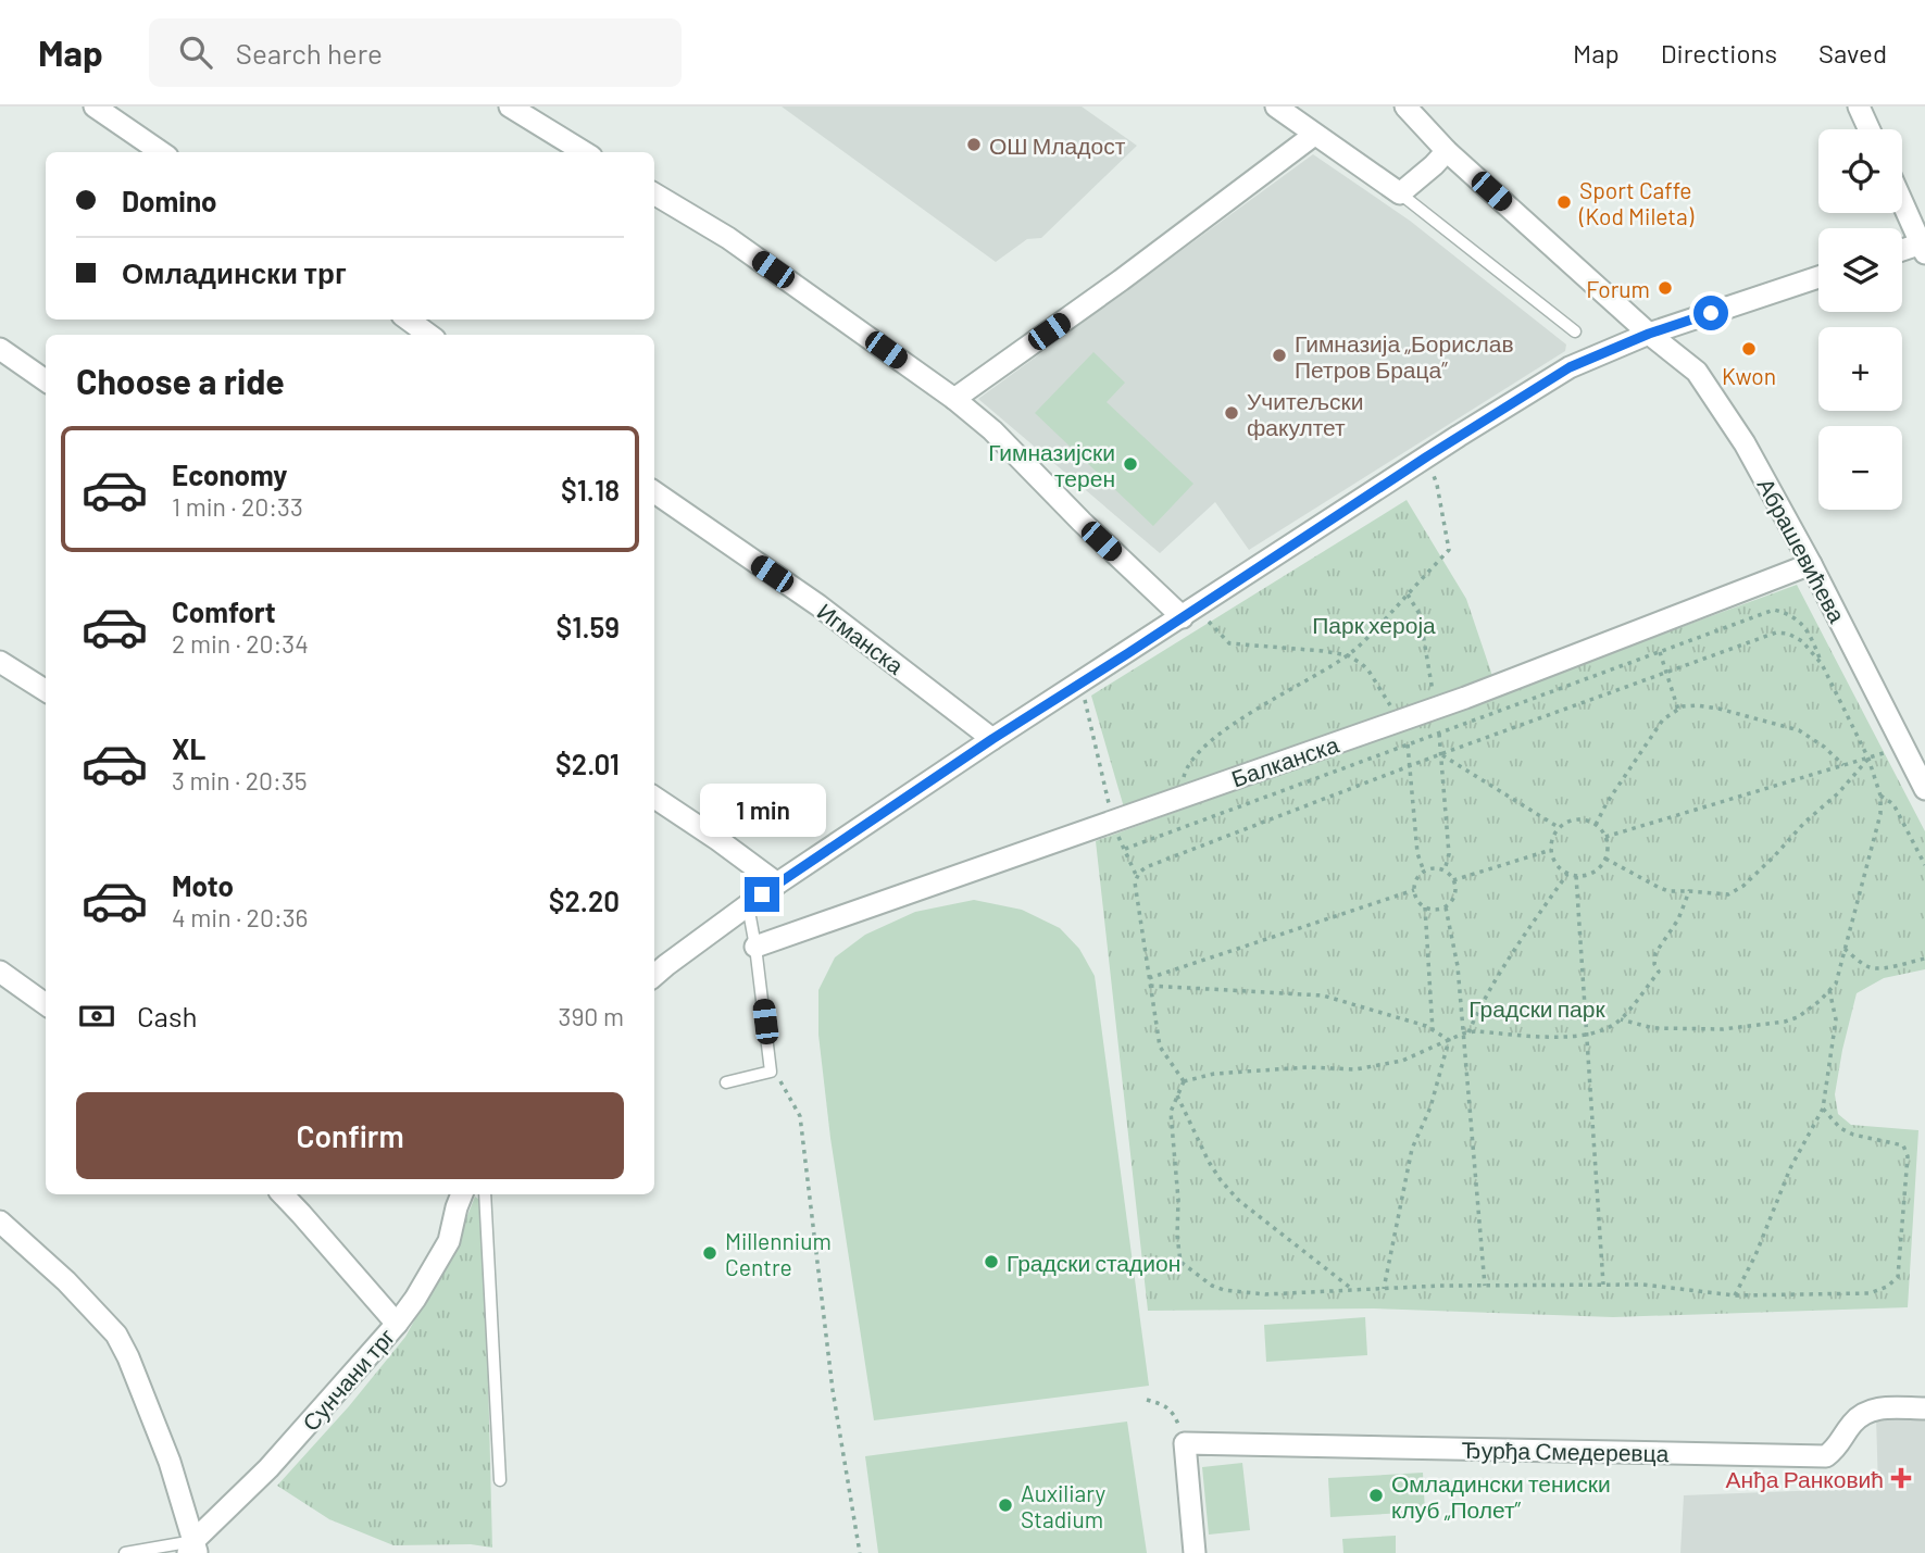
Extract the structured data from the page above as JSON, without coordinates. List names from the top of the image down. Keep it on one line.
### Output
{"streets":{"street":["Абрашевићева","Игманска","Балканска","Сунчани трг","Ђурђа Смедеревца"]},"crossings":[["Абрашевићева","Балканска"]],"parks":["Парк хероја","Градски парк"],"places":{"other":["ОШ Младост","Sport Caffe (Kod Mileta)","Forum","Kwon","Гимназија „Борислав Петров Браца”","Учитељски факултет","Гимназијски терен","Millennium Centre","Градски стадион","Омладински тениски клуб „Полет”","Auxiliary Stadium"],"health":["Анђа Ранковић"]},"page":{"header":"Map","search":"Search here","nav":["Map","Directions","Saved"],"map_buttons":["+","−"],"banner":["Domino","Омладински трг"],"heading":"Choose a ride","list":[{"name":"Economy","note":"1 min · 20:33","value":"$1.18"},{"name":"Comfort","note":"2 min · 20:34","value":"$1.59"},{"name":"XL","note":"3 min · 20:35","value":"$2.01"},{"name":"Moto","note":"4 min · 20:36","value":"$2.20"}],"bubble":"1 min","pay":["Cash","390 m"],"buttons":"Confirm"}}
